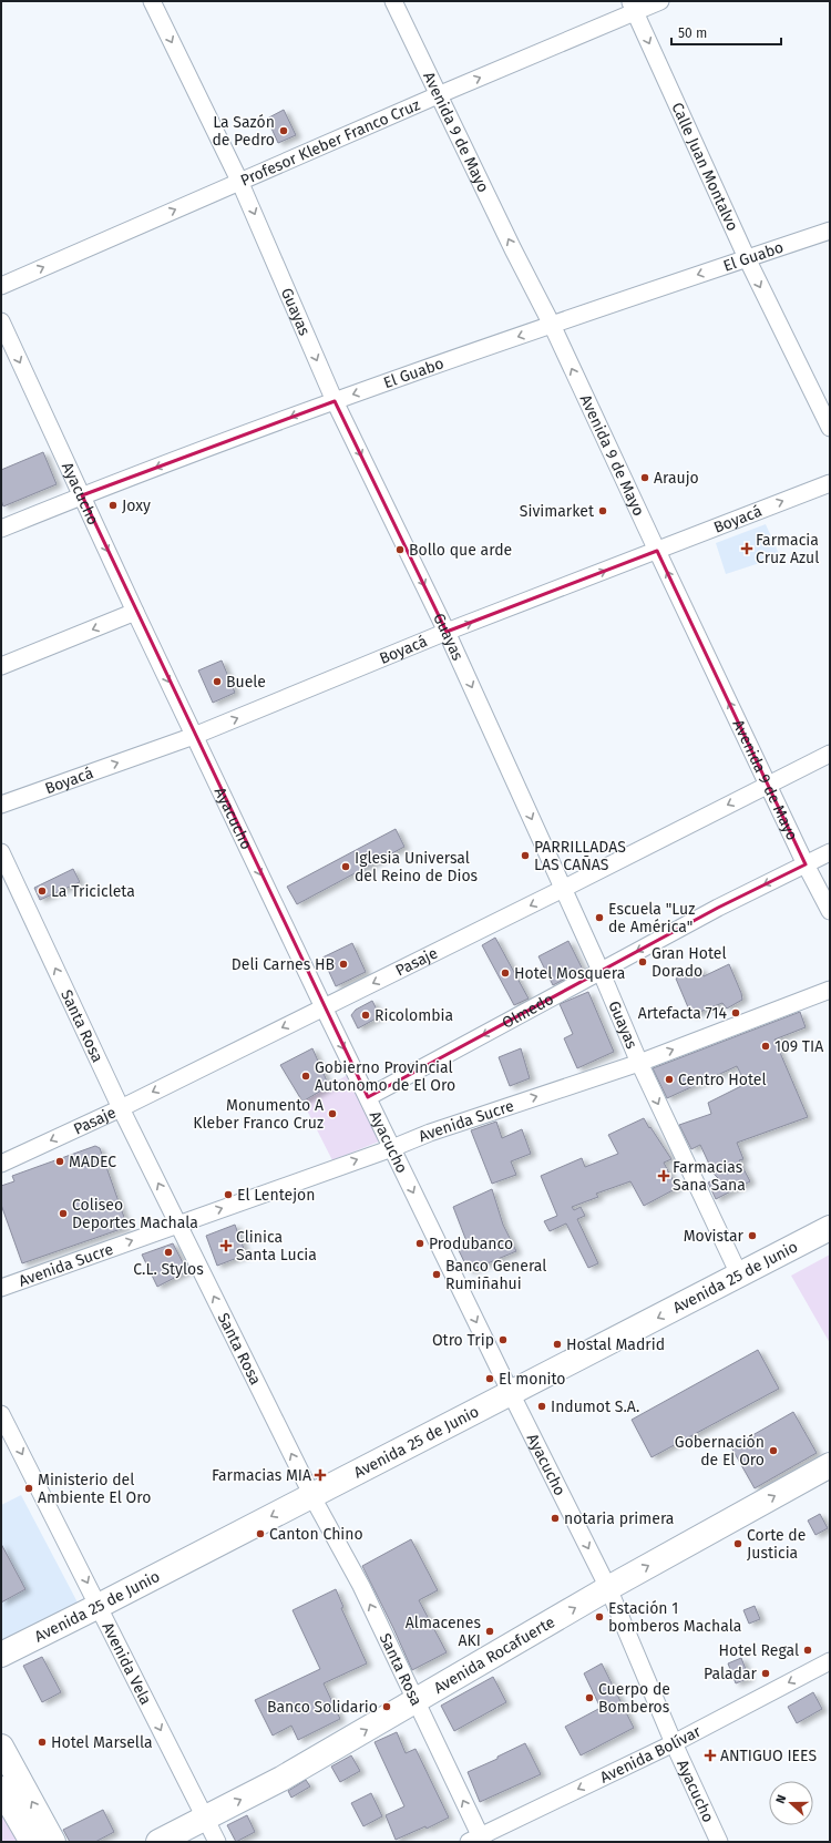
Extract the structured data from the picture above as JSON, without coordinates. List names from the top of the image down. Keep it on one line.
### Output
{"streets":{"main road":["Avenida 25 de Junio","Avenida Rocafuerte"],"street":["Avenida 9 de Mayo","Profesor Kleber Franco Cruz","Calle Juan Montalvo","El Guabo","Guayas","Ayacucho","Boyacá","Pasaje","Olmedo","Santa Rosa","Avenida Sucre","Avenida Vela","Avenida Bolívar"]},"crossings":[["Avenida 9 de Mayo","Profesor Kleber Franco Cruz"],["Avenida 9 de Mayo","El Guabo"],["Avenida 9 de Mayo","Boyacá"],["Avenida 9 de Mayo","Pasaje"],["Avenida 9 de Mayo","Olmedo"],["Profesor Kleber Franco Cruz","Calle Juan Montalvo"],["Profesor Kleber Franco Cruz","Guayas"],["Calle Juan Montalvo","El Guabo"],["El Guabo","Guayas"],["El Guabo","Ayacucho"],["Guayas","Boyacá"],["Guayas","Pasaje"],["Guayas","Olmedo"],["Guayas","Avenida Sucre"],["Guayas","Avenida 25 de Junio"],["Ayacucho","Boyacá"],["Ayacucho","Pasaje"],["Ayacucho","Olmedo"],["Ayacucho","Avenida Sucre"],["Ayacucho","Avenida 25 de Junio"],["Ayacucho","Avenida Rocafuerte"],["Ayacucho","Avenida Bolívar"],["Pasaje","Santa Rosa"],["Santa Rosa","Avenida Sucre"],["Santa Rosa","Avenida 25 de Junio"],["Santa Rosa","Avenida Rocafuerte"],["Santa Rosa","Avenida Bolívar"],["Avenida 25 de Junio","Avenida Vela"],["Avenida Rocafuerte","Avenida Vela"]],"one_way":["Avenida 9 de Mayo","Profesor Kleber Franco Cruz","Calle Juan Montalvo","El Guabo","Guayas","Ayacucho","Boyacá","Pasaje","Olmedo","Santa Rosa","Avenida Sucre","Avenida 25 de Junio","Avenida Rocafuerte","Avenida Vela","Avenida Bolívar"],"places":{"other":["La Sazón de Pedro","Araujo","Joxy","Sivimarket","Bollo que arde","Buele","PARRILLADAS LAS CAÑAS","Iglesia Universal del Reino de Dios","La Tricicleta","Escuela \"Luz de América\"","Gran Hotel Dorado","Deli Carnes HB","Hotel Mosquera","Artefacta 714","Ricolombia","109 TIA","Gobierno Provincial Autonomo de El Oro","Centro Hotel","Monumento A Kleber Franco Cruz","MADEC","El Lentejon","Coliseo Deportes Machala","Movistar","Produbanco","C.L. Stylos","Banco General Rumiñahui","Otro Trip","Hostal Madrid","El monito","Indumot S.A.","Gobernación de El Oro","Ministerio del Ambiente El Oro","notaria primera","Canton Chino","Corte de Justicia","Estación 1 bomberos Machala","Almacenes AKI","Hotel Regal","Paladar","Cuerpo de Bomberos","Banco Solidario","Hotel Marsella"],"health":["Farmacia Cruz Azul","Farmacias Sana Sana","Clinica Santa Lucia","Farmacias MIA","ANTIGUO IEES"]},"scale_bar":"50 m","north":"left"}
